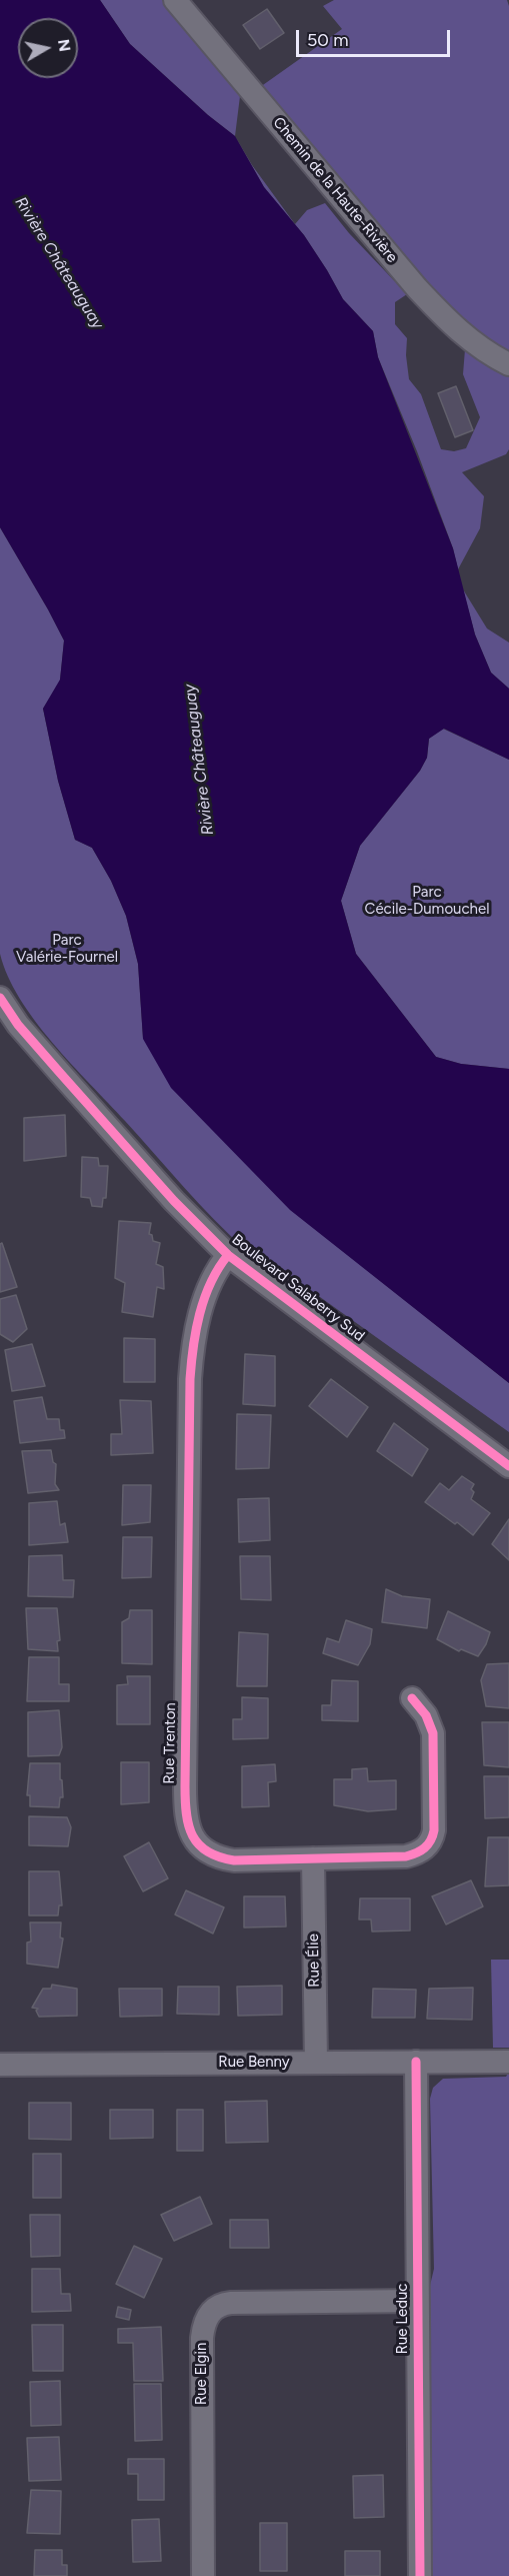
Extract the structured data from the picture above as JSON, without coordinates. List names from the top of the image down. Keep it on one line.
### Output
{"streets":{"street":["Chemin de la Haute-Rivière","Boulevard Salaberry Sud","Rue Trenton","Rue Élie","Rue Benny","Rue Leduc","Rue Elgin"]},"crossings":[["Boulevard Salaberry Sud","Rue Trenton"],["Rue Trenton","Rue Élie"],["Rue Élie","Rue Benny"],["Rue Benny","Rue Leduc"],["Rue Leduc","Rue Elgin"]],"water":["Rivière Châteauguay"],"parks":["Parc Cécile-Dumouchel","Parc Valérie-Fournel"],"scale_bar":"50 m","north":"right"}
